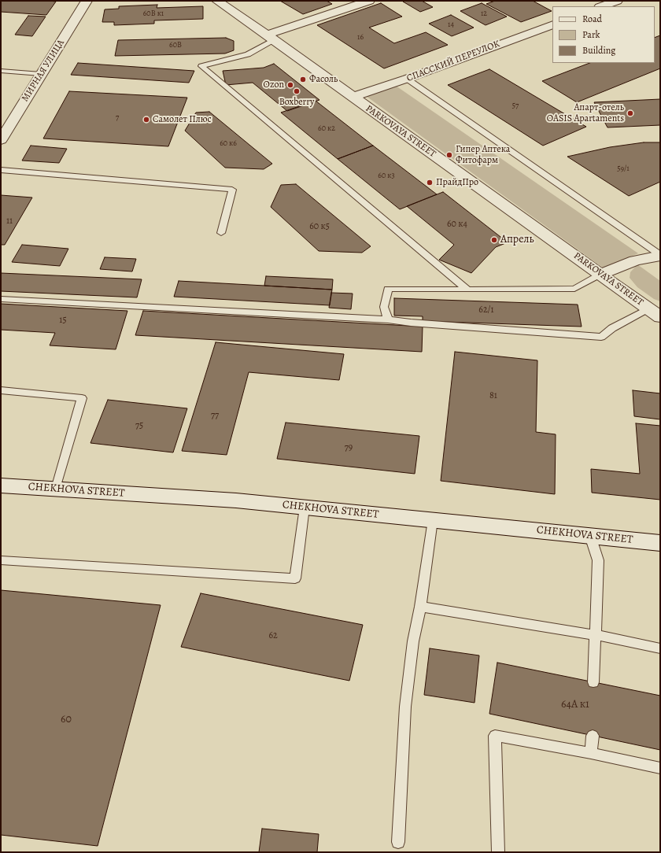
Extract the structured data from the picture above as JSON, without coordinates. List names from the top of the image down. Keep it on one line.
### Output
{"streets":{"street":["СПАССКИЙ ПЕРЕУЛОК","МИРНАЯ УЛИЦА","PARKOVAYA STREET","CHEKHOVA STREET"]},"crossings":[["СПАССКИЙ ПЕРЕУЛОК","PARKOVAYA STREET"]],"places":["Фасоль","Ozon","Boxberry","Апарт-отель OASIS Apartaments","Самолет Плюс","Гипер Аптека Фитофарм","ПрайдПро","Апрель"],"house_numbers":["60В к1","12","14","16","60В","57","7","60 к2","60 к6","59/1","60 к3","11","60 к4","60 к5","62/1","15","81","77","75","79","62","64А к1","60"],"legend":["Road","Park","Building"]}
